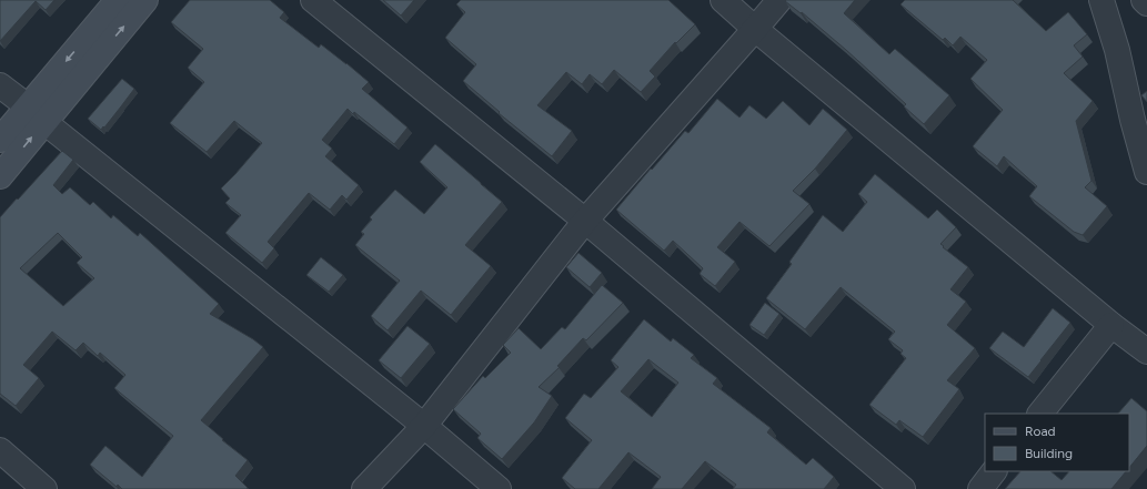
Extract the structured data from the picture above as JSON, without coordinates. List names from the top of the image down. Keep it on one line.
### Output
{"legend":["Road","Building"]}
